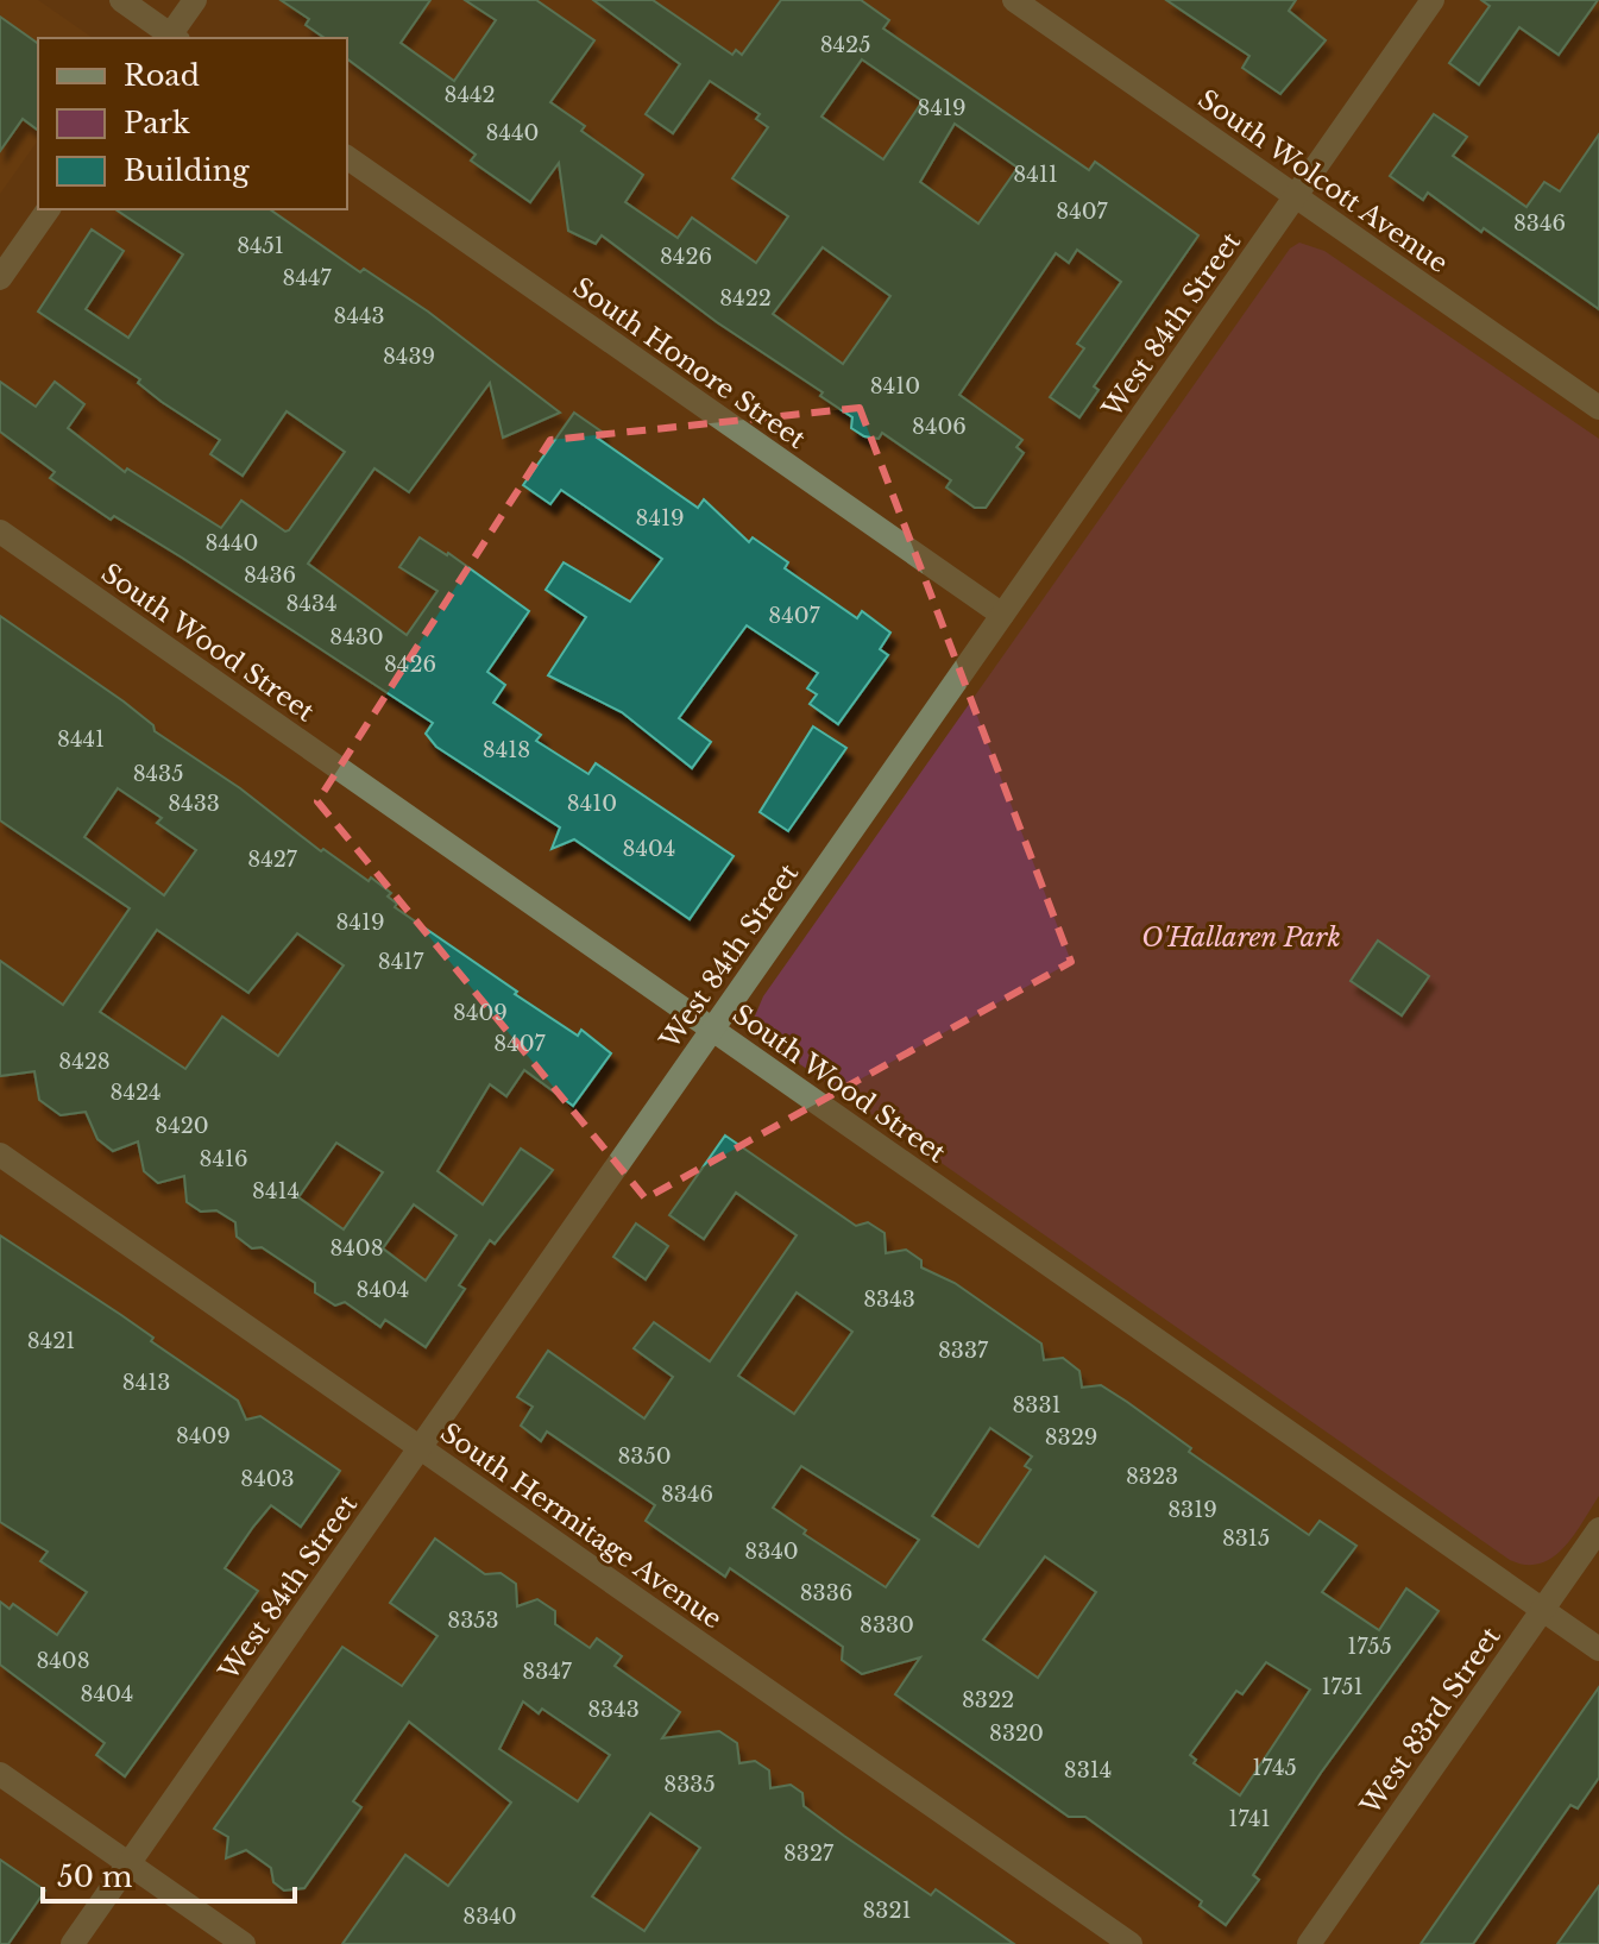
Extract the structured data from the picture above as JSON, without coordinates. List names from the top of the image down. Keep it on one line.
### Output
{"streets":{"street":["South Wolcott Avenue","West 84th Street","South Honore Street","South Wood Street","South Hermitage Avenue","West 83rd Street"]},"crossings":[["South Wolcott Avenue","West 84th Street"],["West 84th Street","South Honore Street"],["West 84th Street","South Wood Street"],["West 84th Street","South Hermitage Avenue"],["South Wood Street","West 83rd Street"]],"parks":["O'Hallaren Park"],"house_numbers":["8425","8442","8419","8440","8411","8407","8346","8451","8426","8447","8422","8443","8439","8410","8406","8419","8440","8436","8434","8407","8430","8426","8441","8418","8435","8433","8410","8404","8427","8419","8417","8409","8407","8428","8424","8420","8416","8414","8408","8404","8343","8421","8337","8413","8331","8409","8329","8350","8323","8403","8346","8319","8315","8340","8336","8353","8330","1755","8408","8347","1751","8404","8322","8343","8320","1745","8314","8335","1741","8327","8321","8340"],"legend":["Road","Park","Building"],"scale_bar":"50 m"}
